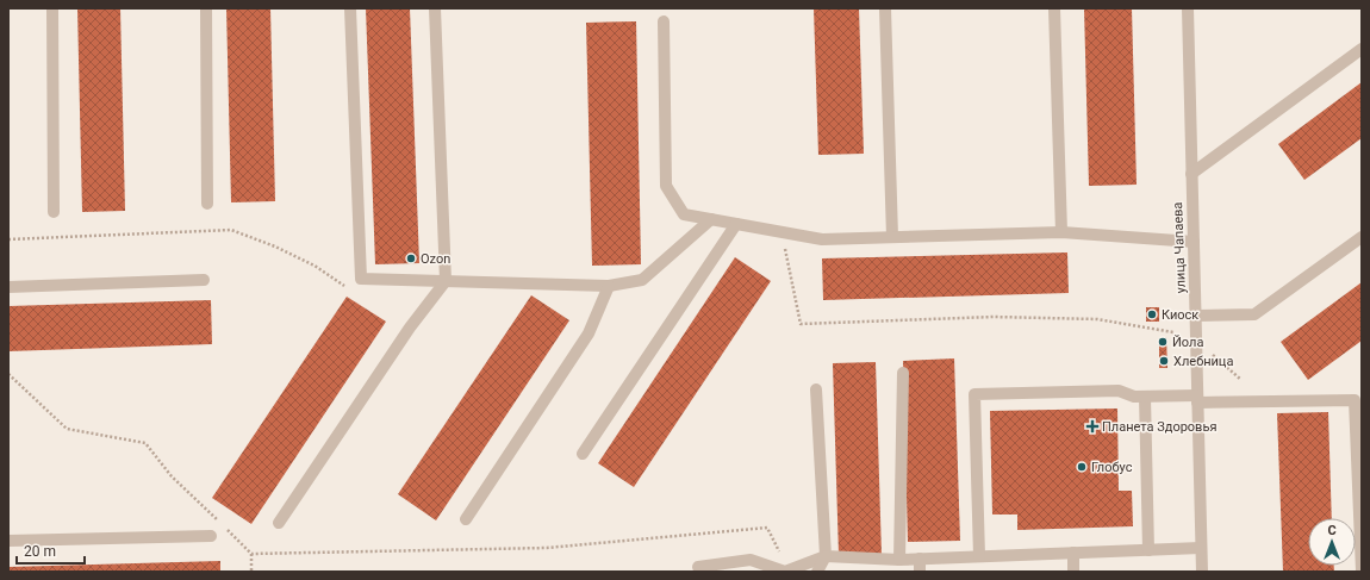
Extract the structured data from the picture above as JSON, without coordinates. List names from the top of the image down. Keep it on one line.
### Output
{"streets":{"street":["улица Чапаева"]},"places":{"other":["Ozon","Киоск","Йола","Хлебница","Глобус"],"health":["Планета Здоровья"]},"scale_bar":"20 m","north":"top"}
